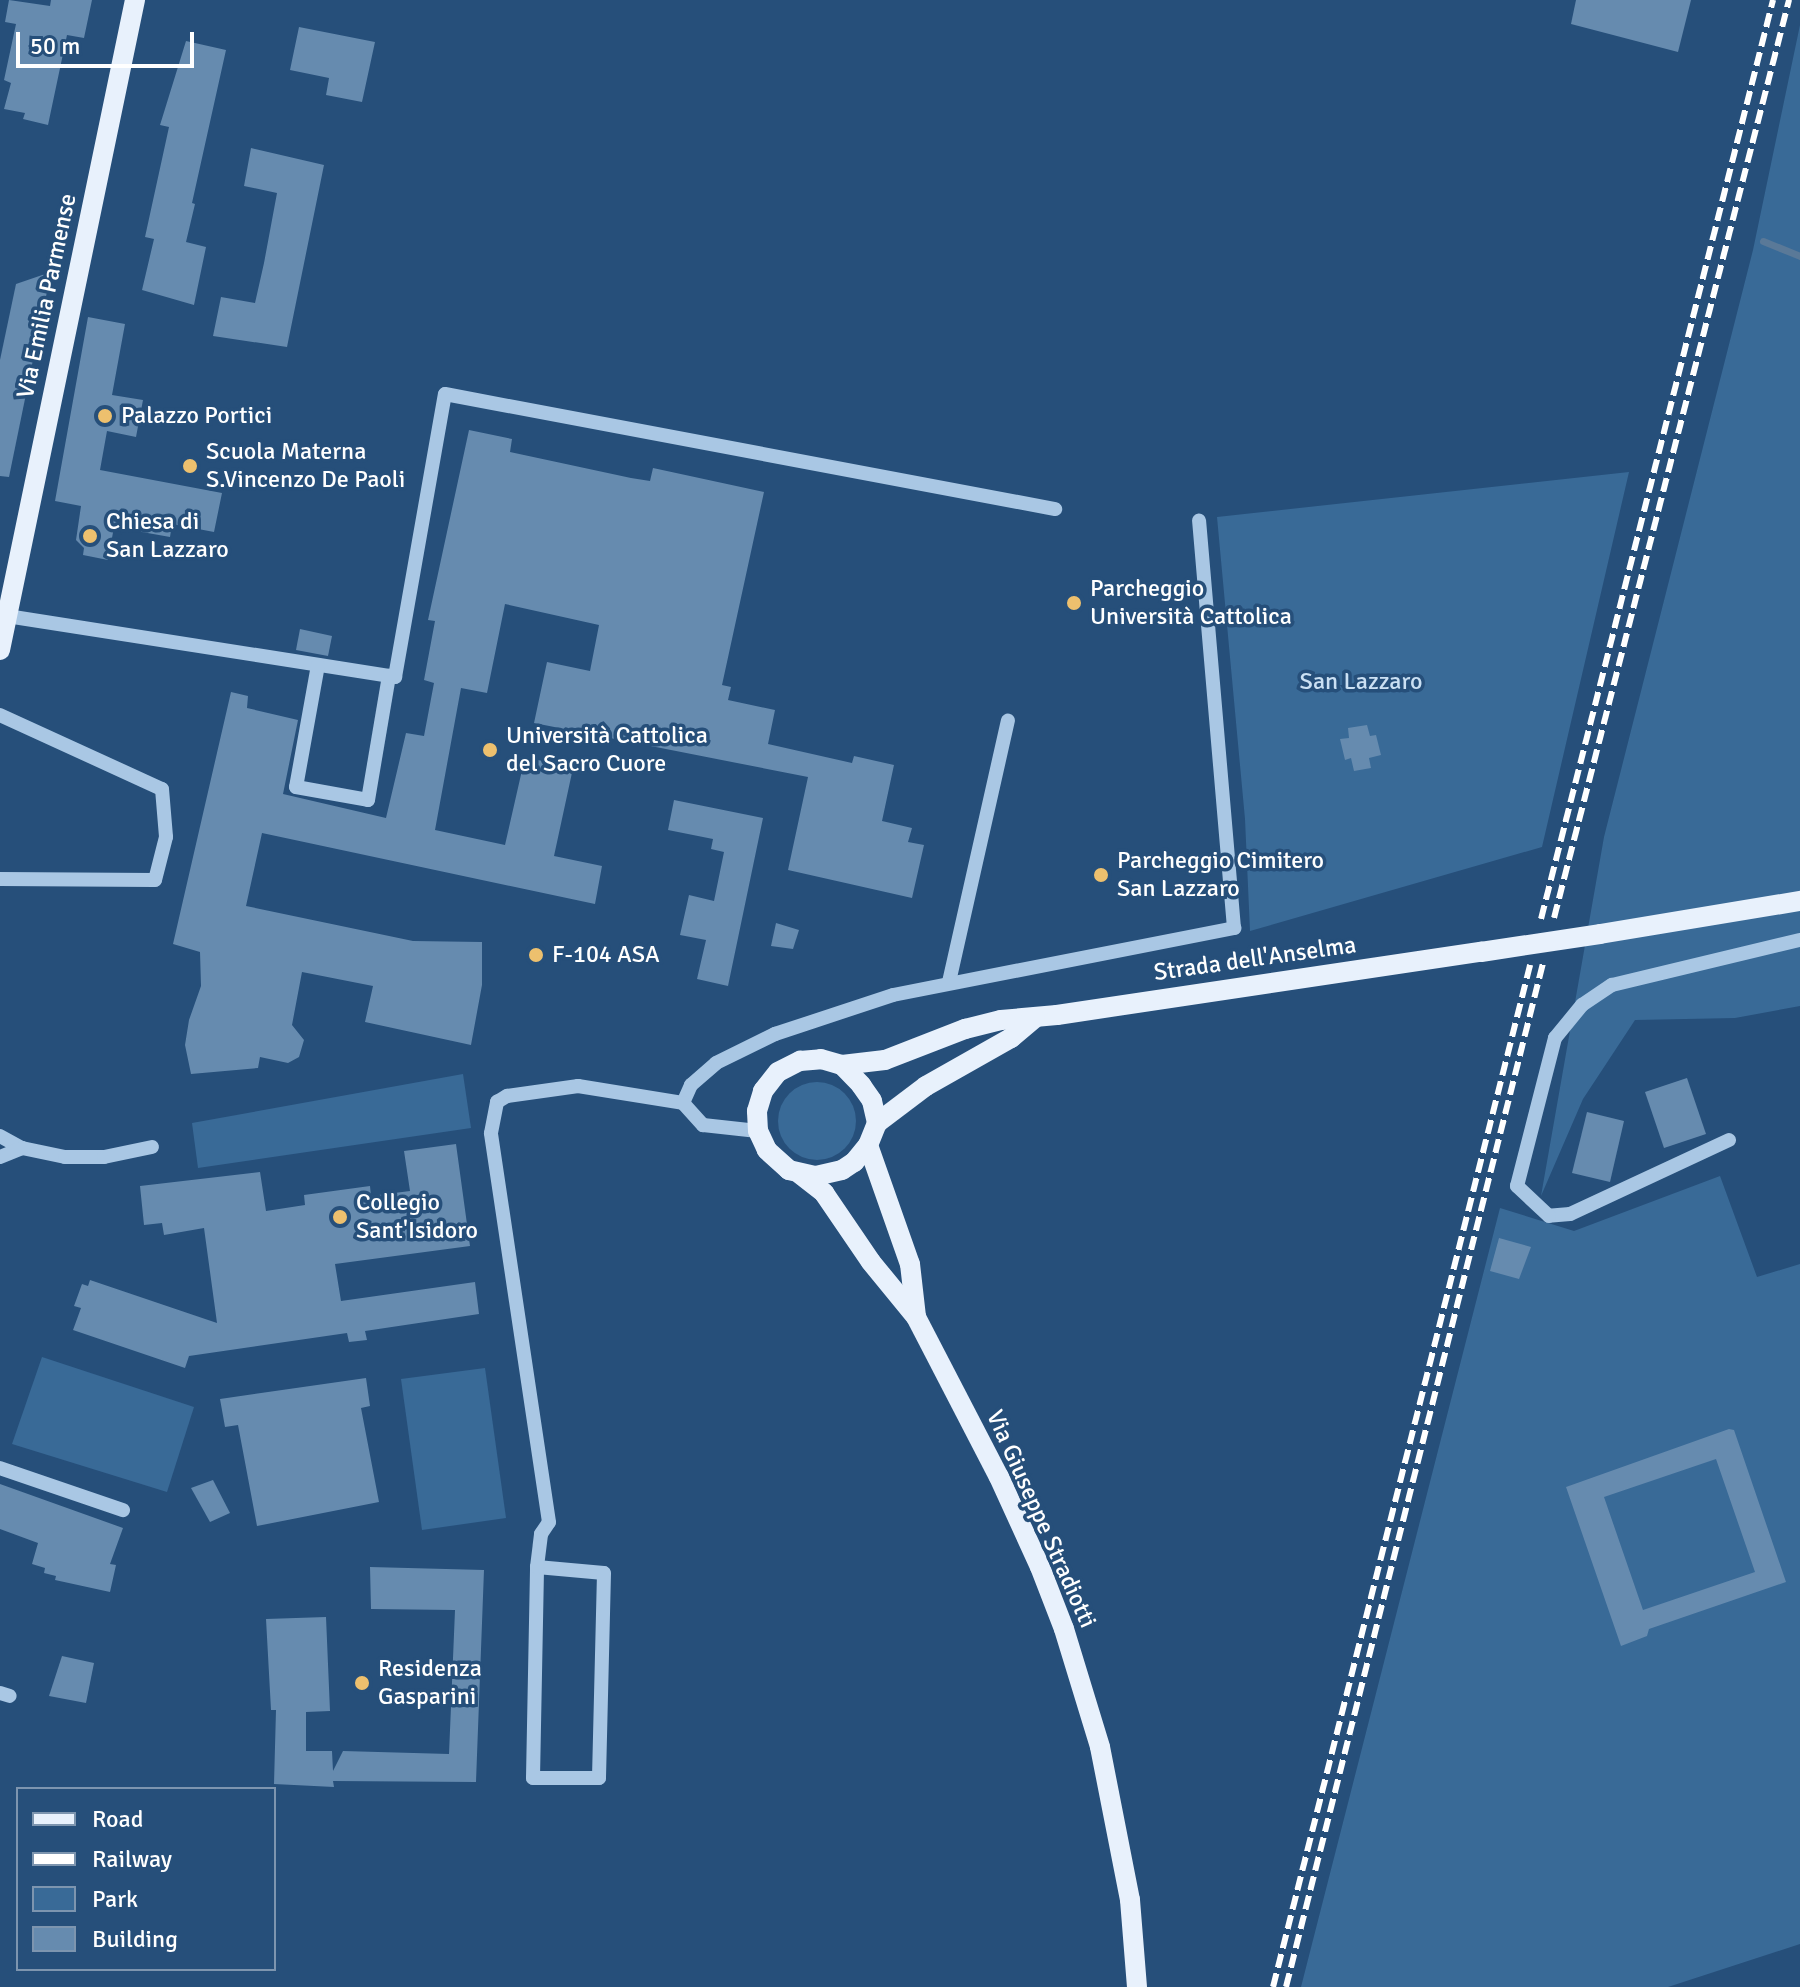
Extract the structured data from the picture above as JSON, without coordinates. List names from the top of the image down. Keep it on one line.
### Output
{"streets":{"main road":["Via Emilia Parmense","Strada dell'Anselma","Via Giuseppe Stradiotti"]},"crossings":[["Strada dell'Anselma","Via Giuseppe Stradiotti"]],"parks":["San Lazzaro"],"places":["Palazzo Portici","Scuola Materna S.Vincenzo De Paoli","Chiesa di San Lazzaro","Parcheggio Università Cattolica","Università Cattolica del Sacro Cuore","Parcheggio Cimitero San Lazzaro","F-104 ASA","Collegio Sant'Isidoro","Residenza Gasparini"],"legend":["Road","Railway","Park","Building"],"scale_bar":"50 m"}
